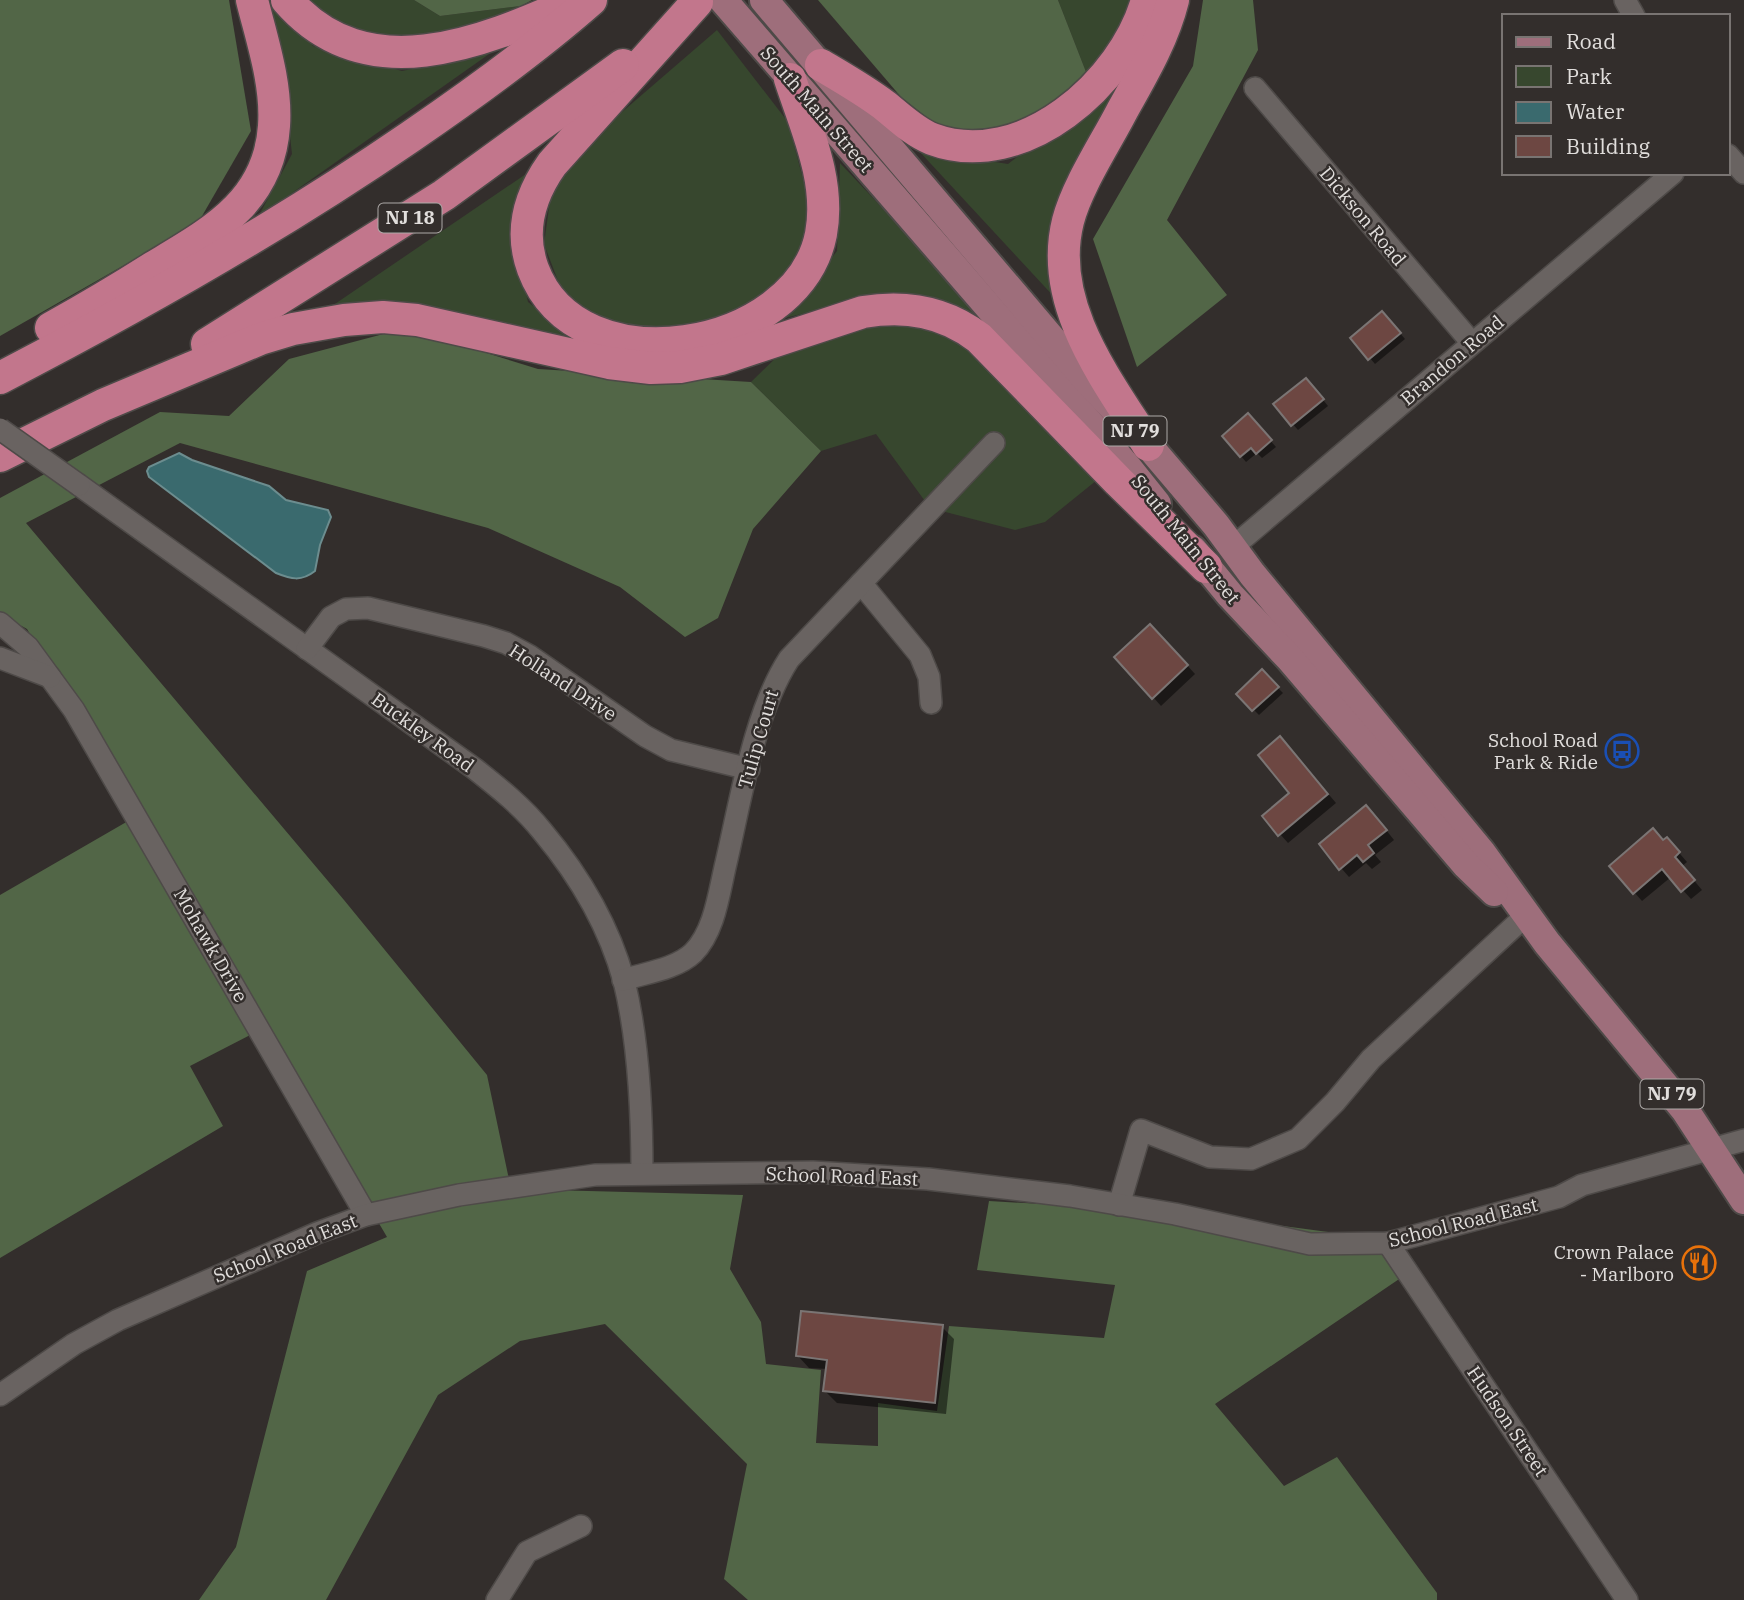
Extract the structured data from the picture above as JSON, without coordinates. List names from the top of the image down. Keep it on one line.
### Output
{"streets":{"highway":["NJ 18"],"main road":["South Main Street","NJ 79"],"street":["Dickson Road","Brandon Road","Holland Drive","Buckley Road","Tulip Court","Mohawk Drive","School Road East","Hudson Street"]},"crossings":[["South Main Street","NJ 18"],["South Main Street","Brandon Road"],["South Main Street","NJ 79"],["South Main Street","School Road East"],["Dickson Road","Brandon Road"],["NJ 79","School Road East"],["Holland Drive","Buckley Road"],["Holland Drive","Tulip Court"],["Buckley Road","Tulip Court"],["Buckley Road","School Road East"],["Mohawk Drive","School Road East"],["School Road East","Hudson Street"]],"places":{"bus stop":["School Road Park & Ride"],"restaurant":["Crown Palace - Marlboro"]},"legend":["Road","Park","Water","Building"]}
